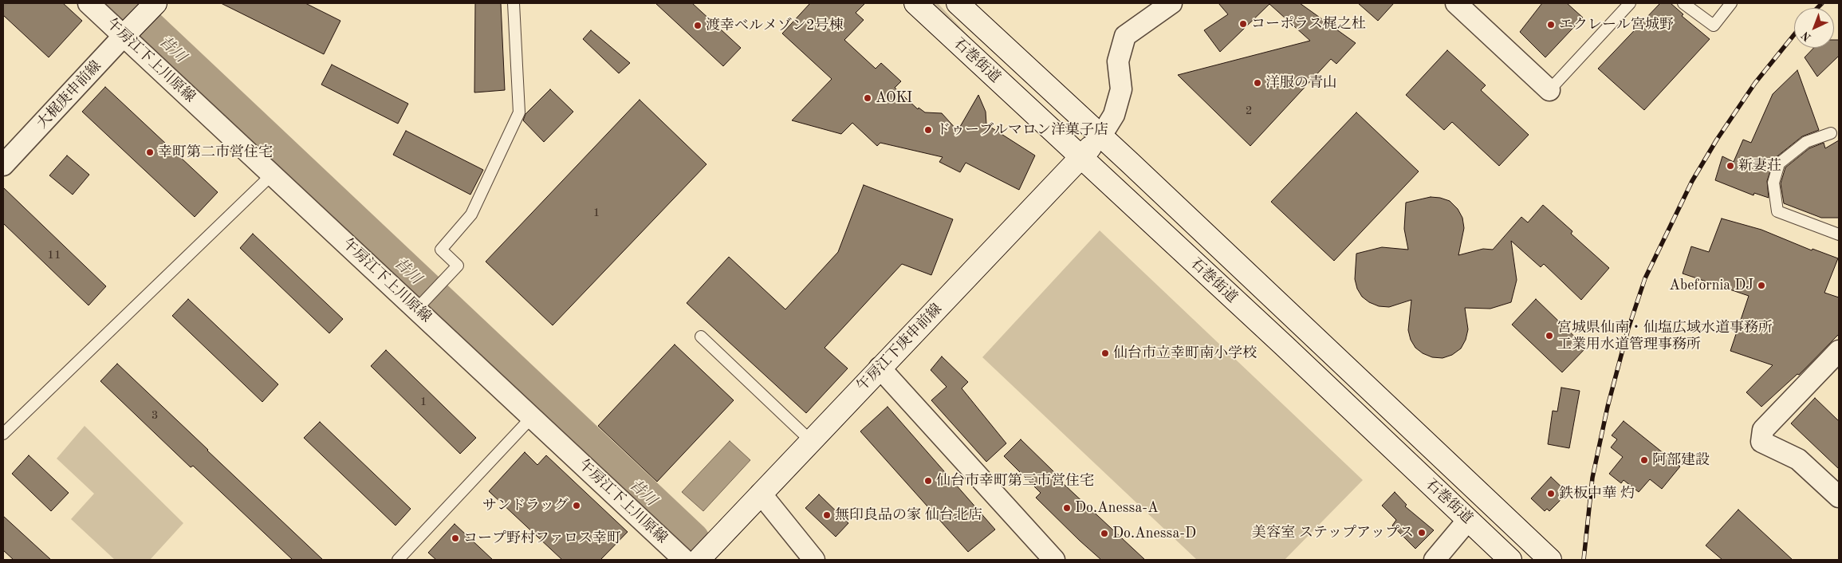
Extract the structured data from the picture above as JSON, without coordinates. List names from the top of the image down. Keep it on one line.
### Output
{"streets":{"street":["午房江下上川原線","石巻街道","大梶庚申前線","午房江下庚申前線"]},"crossings":[["午房江下上川原線","大梶庚申前線"],["石巻街道","午房江下庚申前線"]],"water":["昔川"],"places":["コーポラス梶之杜","エクレール宮城野","渡幸ベルメゾン2号棟","洋服の青山","AOKI","ドゥーブルマロン洋菓子店","幸町第二市営住宅","新妻荘","Abefornia DJ","宮城県仙南・仙塩広域水道事務所 工業用水道管理事務所","仙台市立幸町南小学校","阿部建設","仙台市幸町第三市営住宅","鉄板中華 灼","サンドラッグ","Do.Anessa-A","無印良品の家 仙台北店","美容室 ステップアップス","Do.Anessa-D","コープ野村ファロス幸町"],"house_numbers":["2","1","11","1","3"],"north":"bottom left"}
